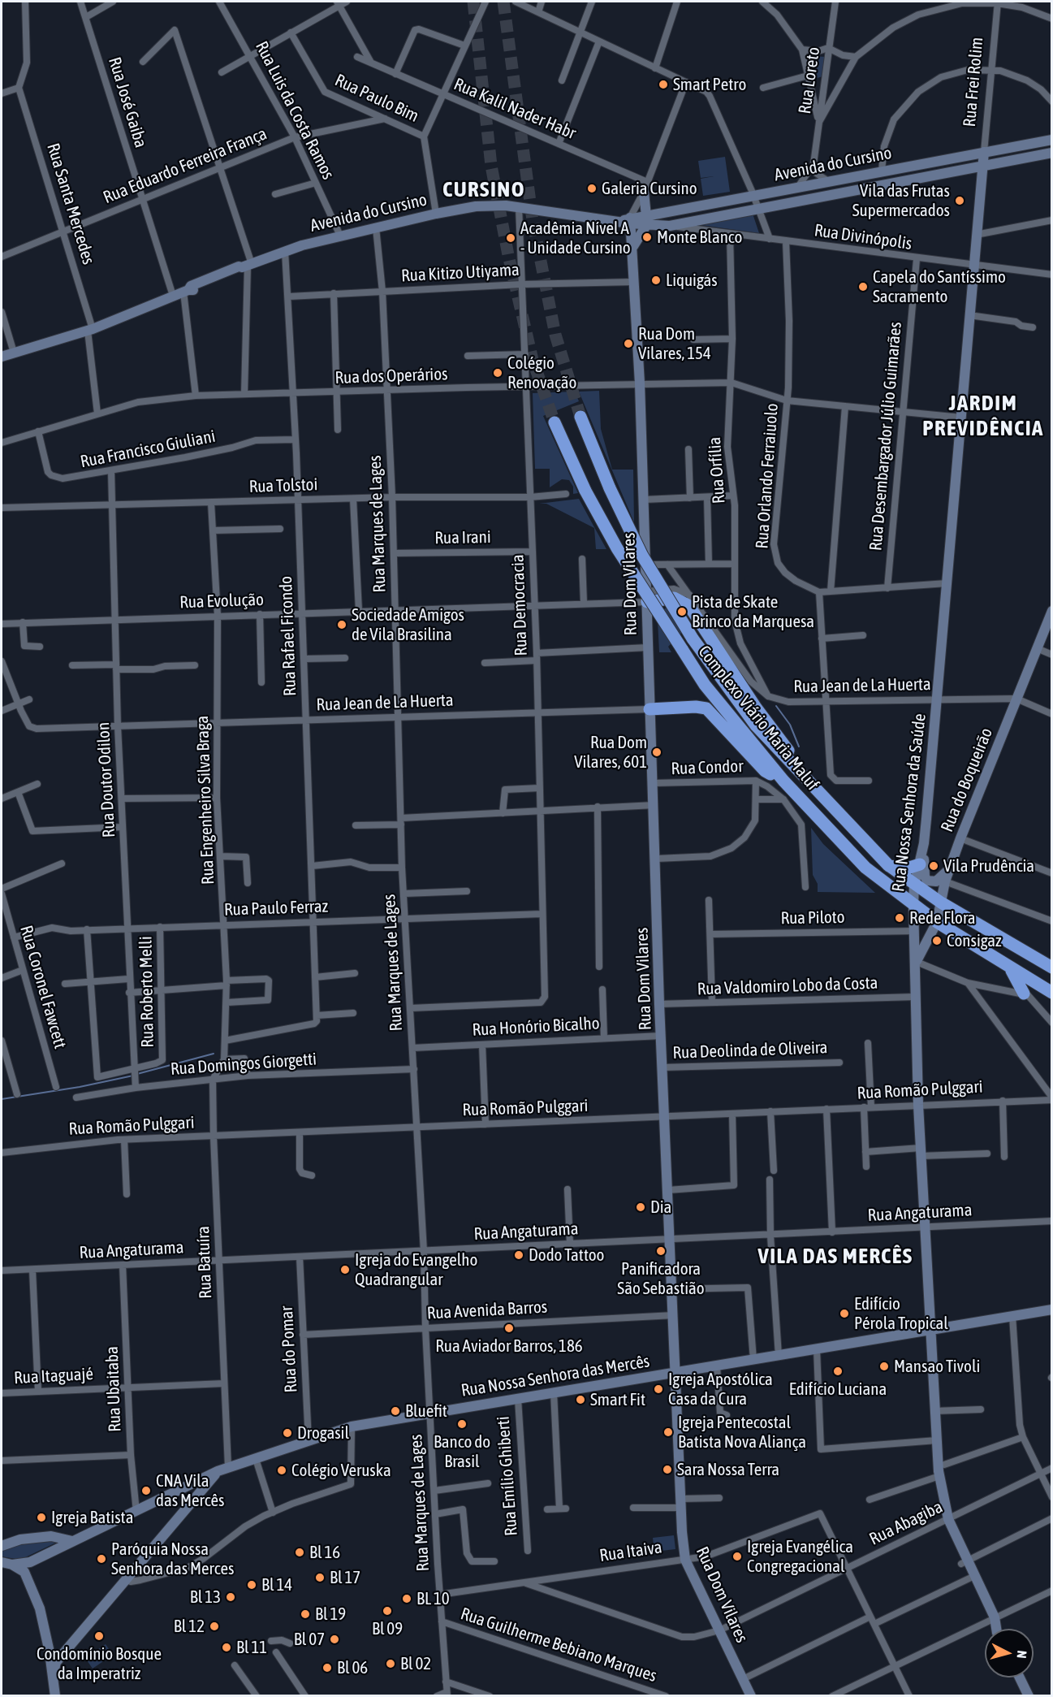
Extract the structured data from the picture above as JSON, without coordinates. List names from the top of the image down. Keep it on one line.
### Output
{"streets":{"highway":["Complexo Viário Maria Maluf"],"main road":["Rua Frei Rolim","Avenida do Cursino","Rua Dom Vilares","Rua do Boqueirão","Rua Nossa Senhora da Saúde","Rua Nossa Senhora das Mercês"],"street":["Rua Loreto","Rua Paulo Bim","Rua José Gaiba","Rua Kalil Nader Habr","Rua Luis da Costa Ramos","Rua Eduardo Ferreira França","Rua Santa Mercedes","Rua Divinópolis","Rua Kitizo Utiyama","Rua dos Operários","Rua Desembargador Júlio Guimarães","Rua Francisco Giuliani","Rua Orfília","Rua Orlando Ferraiuolo","Rua Tolstoi","Rua Marques de Lages","Rua Irani","Rua Evolução","Rua Democracia","Rua Rafael Ficondo","Rua Jean de La Huerta","Rua Condor","Rua Doutor Odilon","Rua Engenheiro Silva Braga","Rua Paulo Ferraz","Rua Piloto","Rua Valdomiro Lobo da Costa","Rua Coronel Fawcett","Rua Roberto Melli","Rua Honório Bicalho","Rua Deolinda de Oliveira","Rua Domingos Giorgetti","Rua Romão Pulggari","Rua Angaturama","Rua Batuíra","Rua Avenida Barros","Rua do Pomar","Rua Itaguajé","Rua Ubaitaba","Rua Emílio Ghiberti","Rua Abagiba","Rua Itaiva","Rua Guilherme Bebiano Marques"]},"crossings":[["Rua Loreto","Avenida do Cursino"],["Rua Frei Rolim","Avenida do Cursino"],["Rua Frei Rolim","Rua Nossa Senhora da Saúde"],["Rua Paulo Bim","Rua Eduardo Ferreira França"],["Rua José Gaiba","Avenida do Cursino"],["Rua José Gaiba","Rua Eduardo Ferreira França"],["Rua Luis da Costa Ramos","Avenida do Cursino"],["Rua Luis da Costa Ramos","Rua Eduardo Ferreira França"],["Avenida do Cursino","Rua Santa Mercedes"],["Avenida do Cursino","Rua Divinópolis"],["Avenida do Cursino","Rua Marques de Lages"],["Avenida do Cursino","Rua Dom Vilares"],["Avenida do Cursino","Rua Democracia"],["Avenida do Cursino","Rua Rafael Ficondo"],["Avenida do Cursino","Rua Nossa Senhora da Saúde"],["Rua Eduardo Ferreira França","Rua Santa Mercedes"],["Rua Santa Mercedes","Rua dos Operários"],["Rua Divinópolis","Rua Desembargador Júlio Guimarães"],["Rua Divinópolis","Rua Orfília"],["Rua Divinópolis","Rua Orlando Ferraiuolo"],["Rua Divinópolis","Rua Nossa Senhora da Saúde"],["Rua Kitizo Utiyama","Rua Marques de Lages"],["Rua Kitizo Utiyama","Rua Dom Vilares"],["Rua Kitizo Utiyama","Rua Democracia"],["Rua Kitizo Utiyama","Rua Rafael Ficondo"],["Rua dos Operários","Rua Desembargador Júlio Guimarães"],["Rua dos Operários","Rua Francisco Giuliani"],["Rua dos Operários","Rua Orfília"],["Rua dos Operários","Rua Orlando Ferraiuolo"],["Rua dos Operários","Rua Marques de Lages"],["Rua dos Operários","Rua Dom Vilares"],["Rua dos Operários","Rua Democracia"],["Rua dos Operários","Rua Rafael Ficondo"],["Rua dos Operários","Rua Nossa Senhora da Saúde"],["Rua Francisco Giuliani","Rua Rafael Ficondo"],["Rua Francisco Giuliani","Rua Doutor Odilon"],["Rua Orfília","Rua Jean de La Huerta"],["Rua Tolstoi","Rua Marques de Lages"],["Rua Tolstoi","Rua Democracia"],["Rua Tolstoi","Rua Rafael Ficondo"],["Rua Tolstoi","Rua Doutor Odilon"],["Rua Tolstoi","Rua Engenheiro Silva Braga"],["Rua Marques de Lages","Rua Irani"],["Rua Marques de Lages","Rua Evolução"],["Rua Marques de Lages","Rua Democracia"],["Rua Marques de Lages","Rua Jean de La Huerta"],["Rua Marques de Lages","Rua Paulo Ferraz"],["Rua Marques de Lages","Rua Honório Bicalho"],["Rua Marques de Lages","Rua Domingos Giorgetti"],["Rua Marques de Lages","Rua Romão Pulggari"],["Rua Marques de Lages","Rua Angaturama"],["Rua Marques de Lages","Rua Avenida Barros"],["Rua Marques de Lages","Rua Nossa Senhora das Mercês"],["Rua Marques de Lages","Rua Itaiva"],["Rua Marques de Lages","Rua Guilherme Bebiano Marques"],["Rua Irani","Rua Democracia"],["Rua Dom Vilares","Rua Evolução"],["Rua Dom Vilares","Rua Jean de La Huerta"],["Rua Dom Vilares","Rua Condor"],["Rua Dom Vilares","Rua Valdomiro Lobo da Costa"],["Rua Dom Vilares","Rua Honório Bicalho"],["Rua Dom Vilares","Rua Deolinda de Oliveira"],["Rua Dom Vilares","Rua Romão Pulggari"],["Rua Dom Vilares","Rua Angaturama"],["Rua Dom Vilares","Rua Avenida Barros"],["Rua Dom Vilares","Rua Nossa Senhora das Mercês"],["Rua Dom Vilares","Rua Abagiba"],["Rua Dom Vilares","Rua Itaiva"],["Rua Evolução","Rua Democracia"],["Rua Evolução","Rua Rafael Ficondo"],["Rua Evolução","Rua Doutor Odilon"],["Rua Evolução","Rua Engenheiro Silva Braga"],["Rua Democracia","Rua Jean de La Huerta"],["Rua Democracia","Rua Paulo Ferraz"],["Rua Rafael Ficondo","Rua Jean de La Huerta"],["Rua Rafael Ficondo","Rua Paulo Ferraz"],["Rua Jean de La Huerta","Rua Doutor Odilon"],["Rua Jean de La Huerta","Rua do Boqueirão"],["Rua Jean de La Huerta","Rua Engenheiro Silva Braga"],["Rua Jean de La Huerta","Rua Nossa Senhora da Saúde"],["Complexo Viário Maria Maluf","Rua do Boqueirão"],["Complexo Viário Maria Maluf","Rua Nossa Senhora da Saúde"],["Rua Doutor Odilon","Rua Paulo Ferraz"],["Rua Doutor Odilon","Rua Roberto Melli"],["Rua Doutor Odilon","Rua Domingos Giorgetti"],["Rua do Boqueirão","Rua Nossa Senhora da Saúde"],["Rua Engenheiro Silva Braga","Rua Paulo Ferraz"],["Rua Nossa Senhora da Saúde","Rua Piloto"],["Rua Nossa Senhora da Saúde","Rua Valdomiro Lobo da Costa"],["Rua Nossa Senhora da Saúde","Rua Romão Pulggari"],["Rua Nossa Senhora da Saúde","Rua Angaturama"],["Rua Nossa Senhora da Saúde","Rua Nossa Senhora das Mercês"],["Rua Nossa Senhora da Saúde","Rua Abagiba"],["Rua Paulo Ferraz","Rua Coronel Fawcett"],["Rua Paulo Ferraz","Rua Roberto Melli"],["Rua Domingos Giorgetti","Rua Batuíra"],["Rua Romão Pulggari","Rua Batuíra"],["Rua Angaturama","Rua Batuíra"],["Rua Angaturama","Rua do Pomar"],["Rua Angaturama","Rua Ubaitaba"],["Rua Batuíra","Rua Itaguajé"],["Rua Batuíra","Rua Nossa Senhora das Mercês"],["Rua Avenida Barros","Rua do Pomar"],["Rua do Pomar","Rua Nossa Senhora das Mercês"],["Rua Itaguajé","Rua Ubaitaba"],["Rua Nossa Senhora das Mercês","Rua Ubaitaba"],["Rua Nossa Senhora das Mercês","Rua Emílio Ghiberti"],["Rua Abagiba","Rua Itaiva"]],"districts":["CURSINO","JARDIM PREVIDÊNCIA","VILA DAS MERCÊS"],"places":["Smart Petro","Galeria Cursino","Vila das Frutas Supermercados","Monte Blanco","Acadêmia Nível A - Unidade Cursino","Liquigás","Capela do Santíssimo Sacramento","Rua Dom Vilares, 154","Colégio Renovação","Pista de Skate Brinco da Marquesa","Sociedade Amigos de Vila Brasilina","Rua Dom Vilares, 601","Vila Prudência","Rede Flora","Consigaz","Dia","Panificadora São Sebastião","Dodo Tattoo","Igreja do Evangelho Quadrangular","Edifício Pérola Tropical","Rua Aviador Barros, 186","Mansao Tivoli","Edifício Luciana","Igreja Apostólica Casa da Cura","Smart Fit","Bluefit","Banco do Brasil","Igreja Pentecostal Batista Nova Aliança","Drogasil","Sara Nossa Terra","Colégio Veruska","CNA Vila das Mercês","Igreja Batista","Bl 16","Igreja Evangélica Congregacional","Paróquia Nossa Senhora das Merces","Bl 17","Bl 14","Bl 13","BL 10","Bl 09","Bl 19","Bl 12","Condomínio Bosque da Imperatriz","Bl 07","Bl 11","Bl 02","Bl 06"],"north":"right"}
